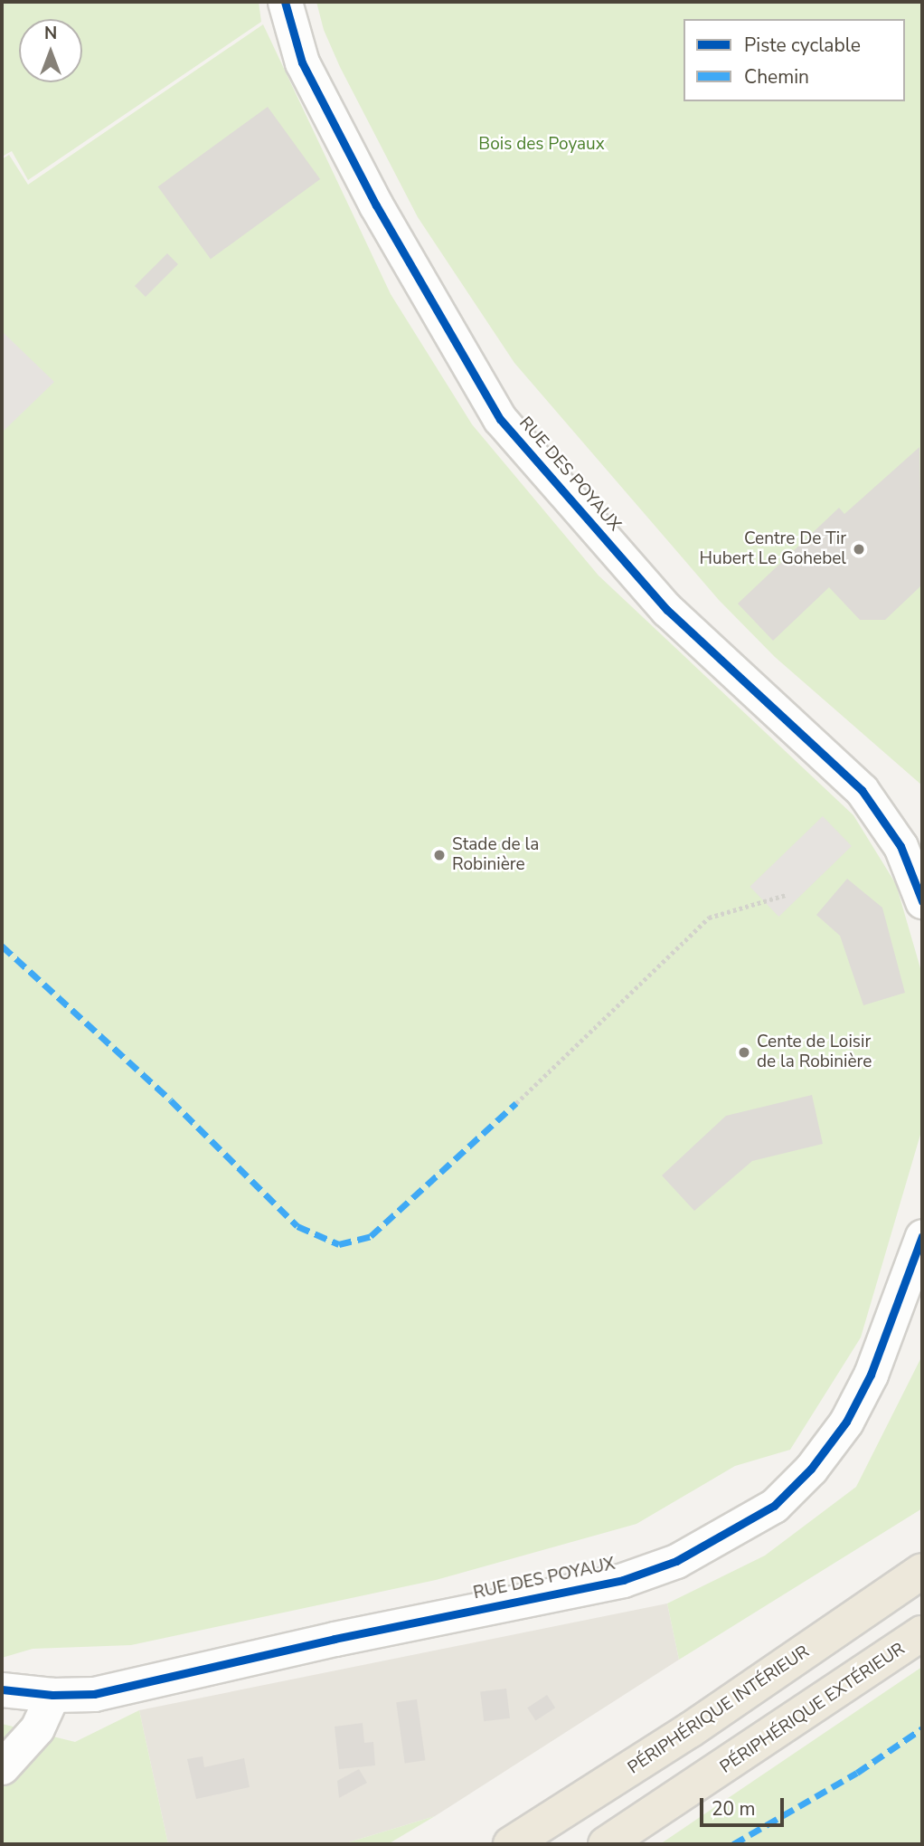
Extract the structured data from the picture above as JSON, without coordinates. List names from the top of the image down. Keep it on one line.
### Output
{"streets":{"highway":["PÉRIPHÉRIQUE EXTÉRIEUR","PÉRIPHÉRIQUE INTÉRIEUR"],"street":["RUE DES POYAUX"]},"parks":["Bois des Poyaux"],"places":["Centre De Tir Hubert Le Gohebel","Stade de la Robinière","Cente de Loisir de la Robinière"],"legend":["Piste cyclable","Chemin"],"scale_bar":"20 m","north":"top"}
